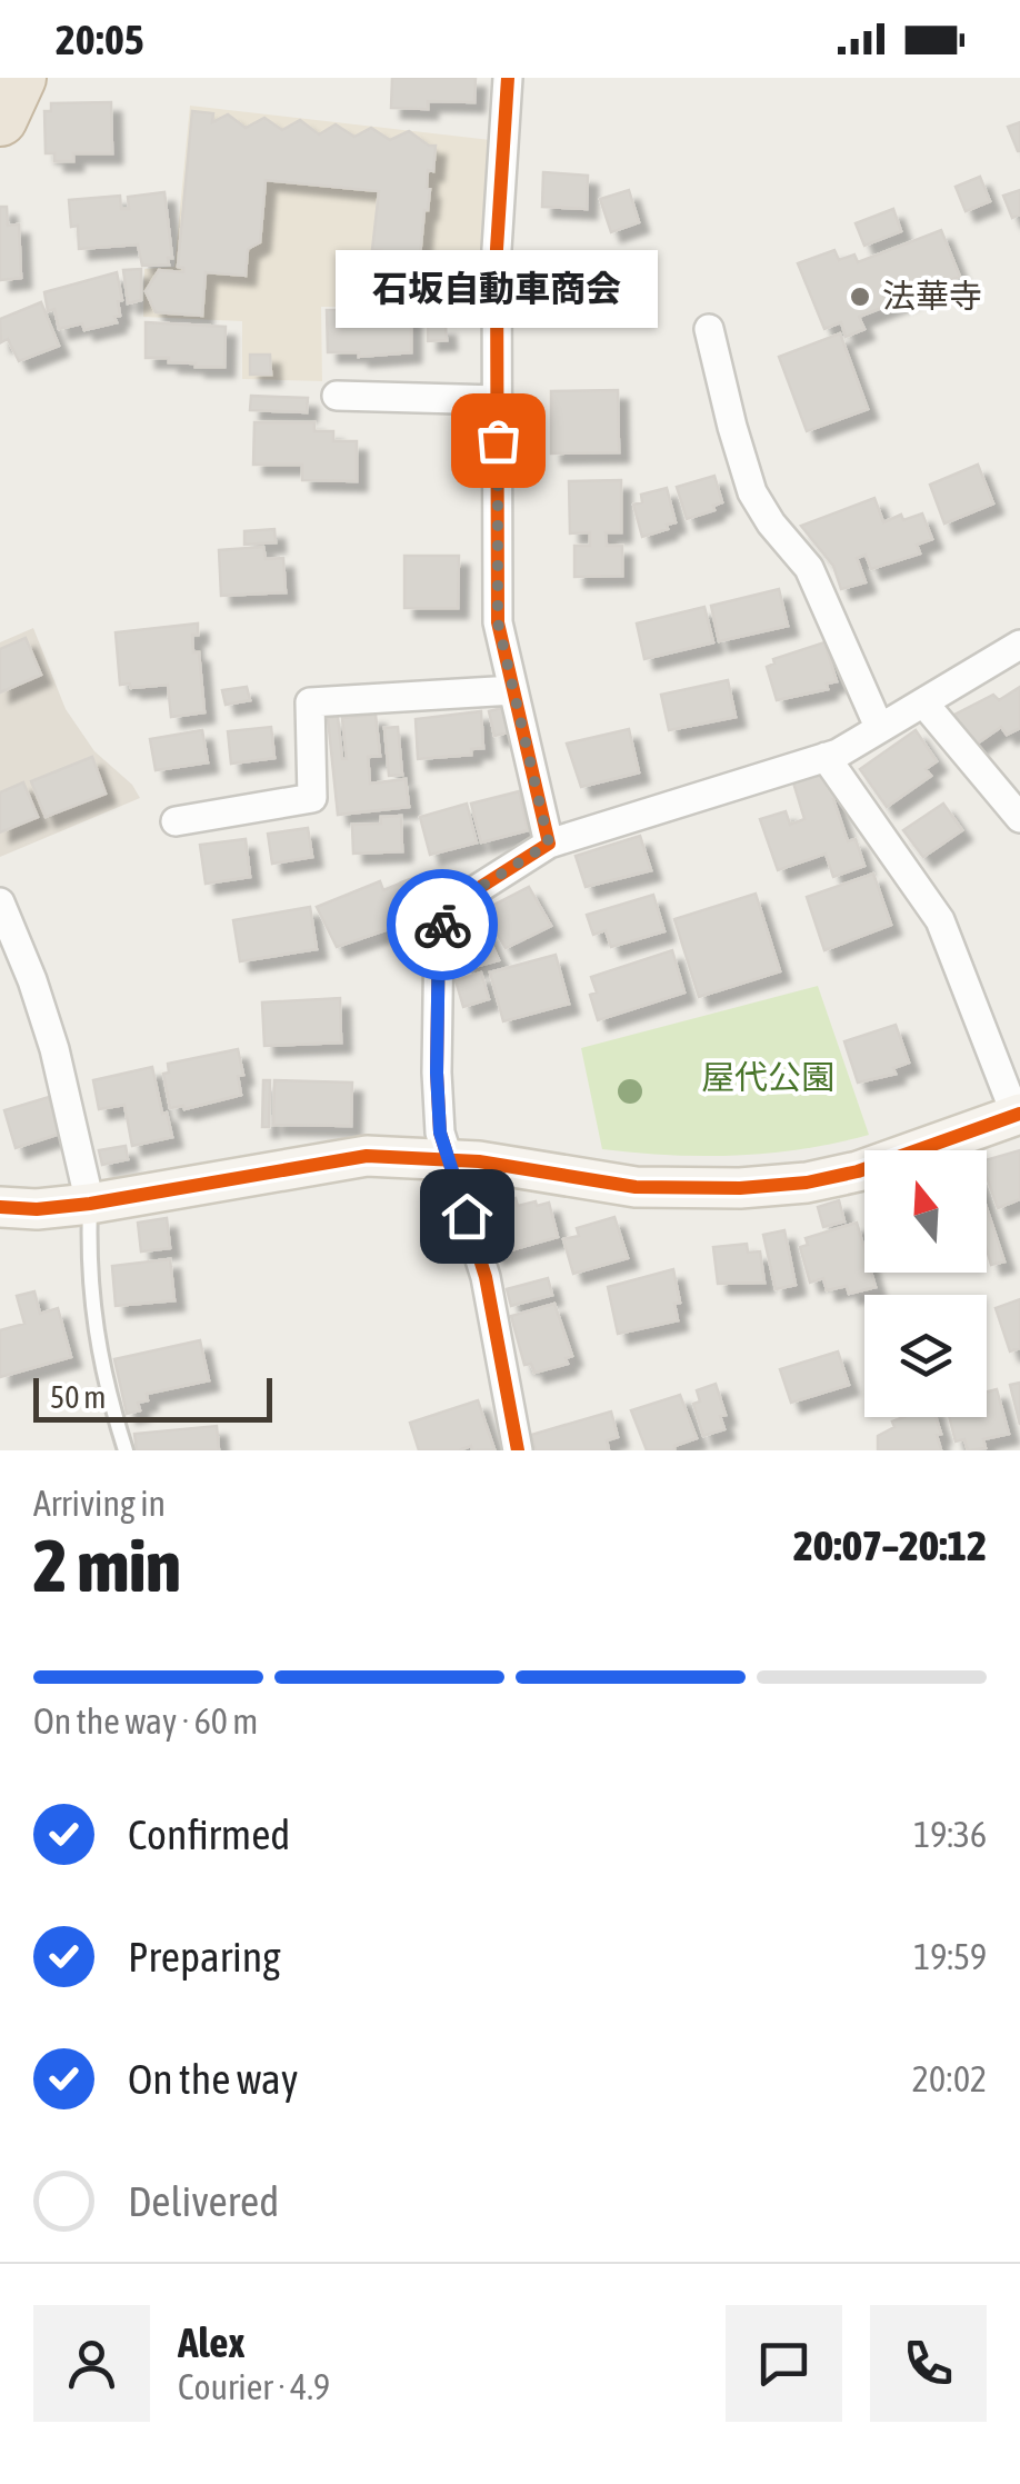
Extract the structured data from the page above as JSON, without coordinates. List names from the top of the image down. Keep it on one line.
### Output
{"parks":["屋代公園"],"places":["法華寺","石坂自動車商会"],"scale_bar":"50 m","north":"top","page":{"status":"20:05","bubble":"石坂自動車商会","scale":"50 m","heading":["2 min","Arriving in","20:07–20:12"],"panel":["Alex","Courier · 4.9"],"bar":"On the way · 60 m","list":[["Confirmed","19:36"],["Preparing","19:59"],["On the way","20:02"],"Delivered"]}}
